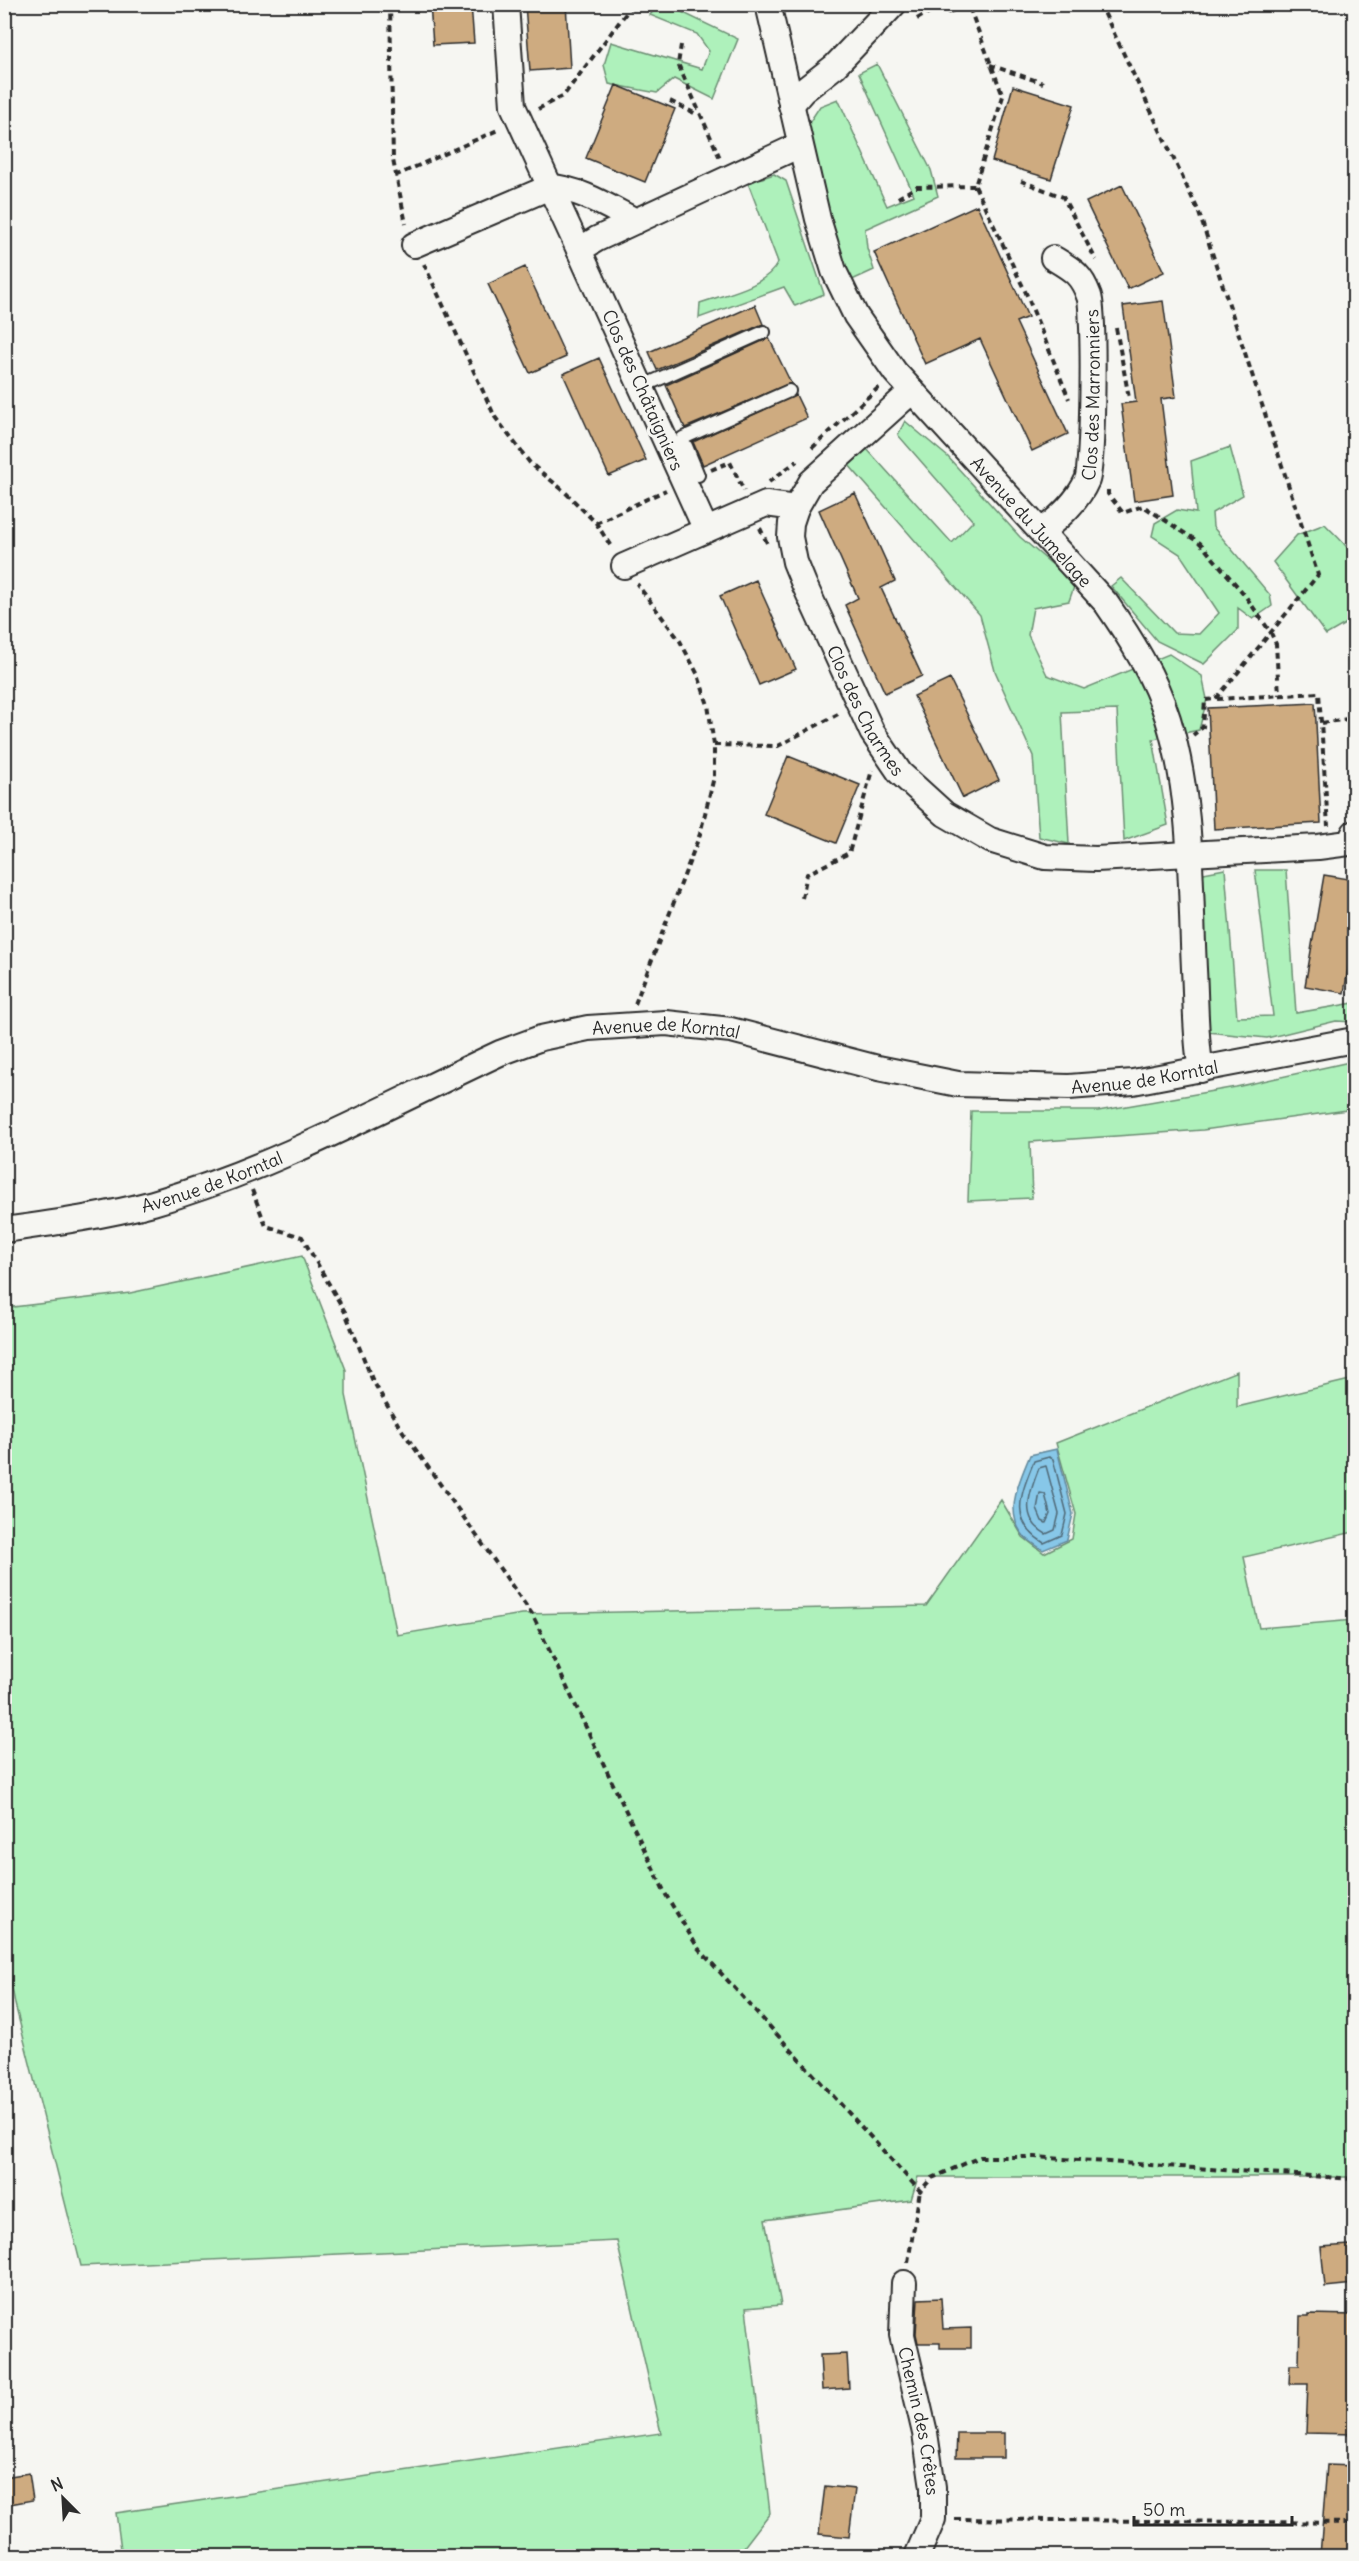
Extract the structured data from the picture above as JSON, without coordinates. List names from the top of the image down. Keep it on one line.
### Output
{"streets":{"street":["Clos des Châtaigniers","Clos des Marronniers","Avenue du Jumelage","Clos des Charmes","Avenue de Korntal","Chemin des Crêtes"]},"crossings":[["Clos des Marronniers","Avenue du Jumelage"],["Avenue du Jumelage","Clos des Charmes"],["Avenue du Jumelage","Avenue de Korntal"]],"scale_bar":"50 m","north":"top left"}
